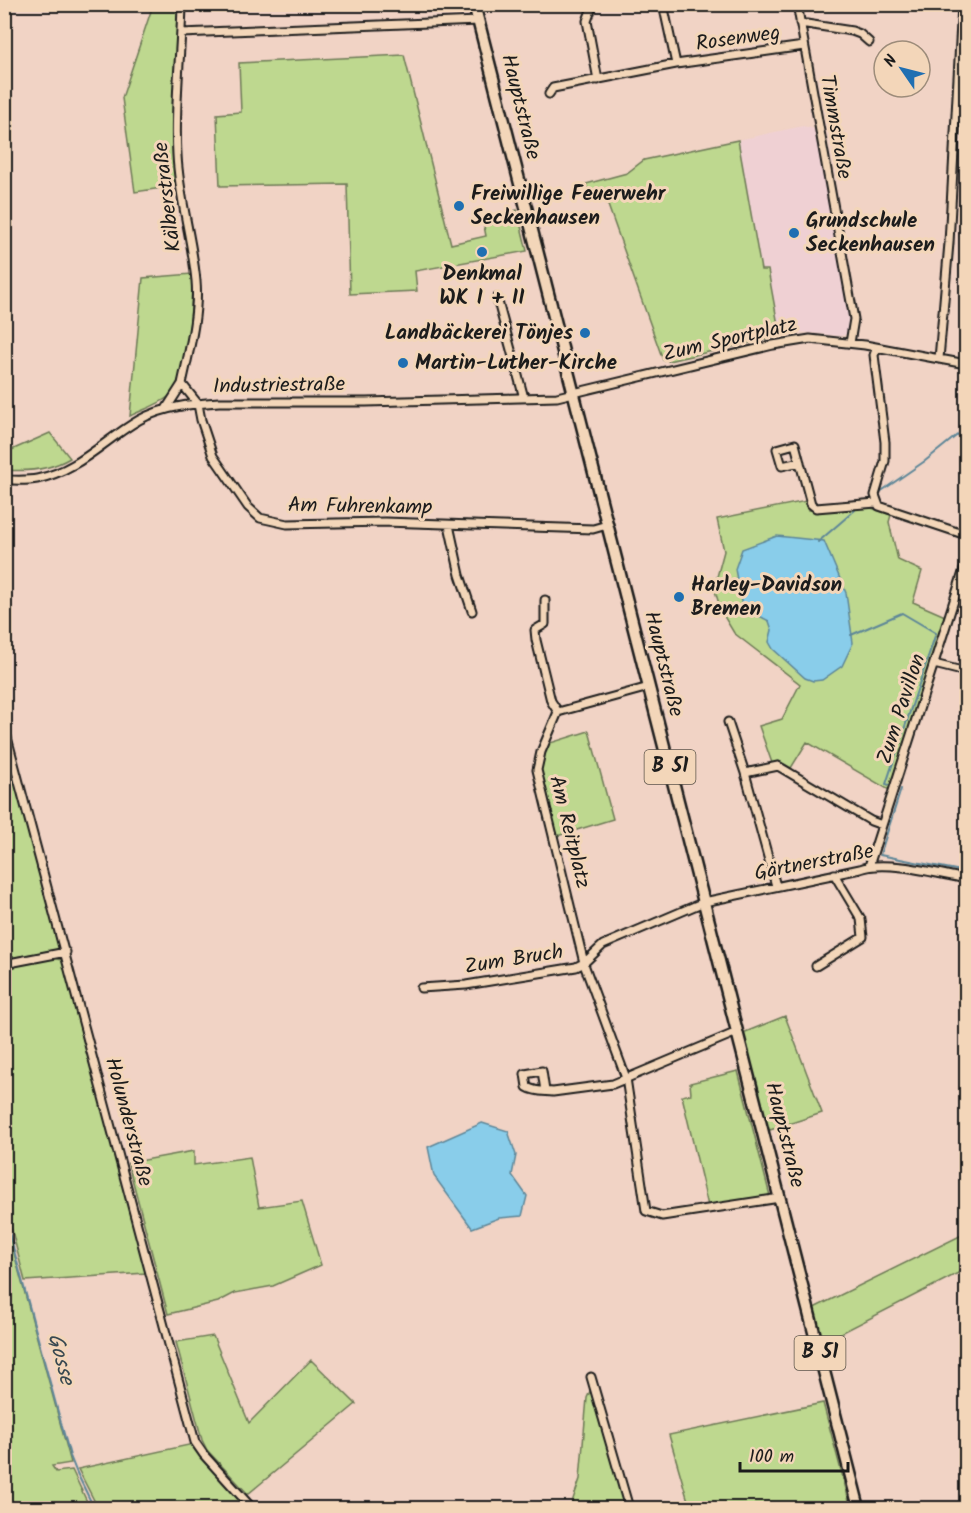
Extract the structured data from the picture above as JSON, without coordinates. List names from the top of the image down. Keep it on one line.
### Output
{"streets":{"main road":["Hauptstraße","B 51"],"street":["Rosenweg","Timmstraße","Kälberstraße","Zum Sportplatz","Industriestraße","Am Fuhrenkamp","Zum Pavillon","Am Reitplatz","Gärtnerstraße","Zum Bruch","Holunderstraße"]},"crossings":[["Rosenweg","Timmstraße"],["Hauptstraße","Zum Sportplatz"],["Hauptstraße","Industriestraße"],["Hauptstraße","Am Fuhrenkamp"],["Hauptstraße","Am Reitplatz"],["Hauptstraße","Gärtnerstraße"],["Hauptstraße","Zum Bruch"],["Timmstraße","Zum Sportplatz"],["Kälberstraße","Industriestraße"],["Zum Sportplatz","Industriestraße"],["Industriestraße","Am Fuhrenkamp"],["Zum Pavillon","Gärtnerstraße"],["Am Reitplatz","Zum Bruch"],["Gärtnerstraße","Zum Bruch"]],"water":["Gosse"],"places":["Freiwillige Feuerwehr Seckenhausen","Grundschule Seckenhausen","Denkmal WK I + II","Landbäckerei Tönjes","Martin-Luther-Kirche","Harley-Davidson Bremen"],"scale_bar":"100 m","north":"top left"}
